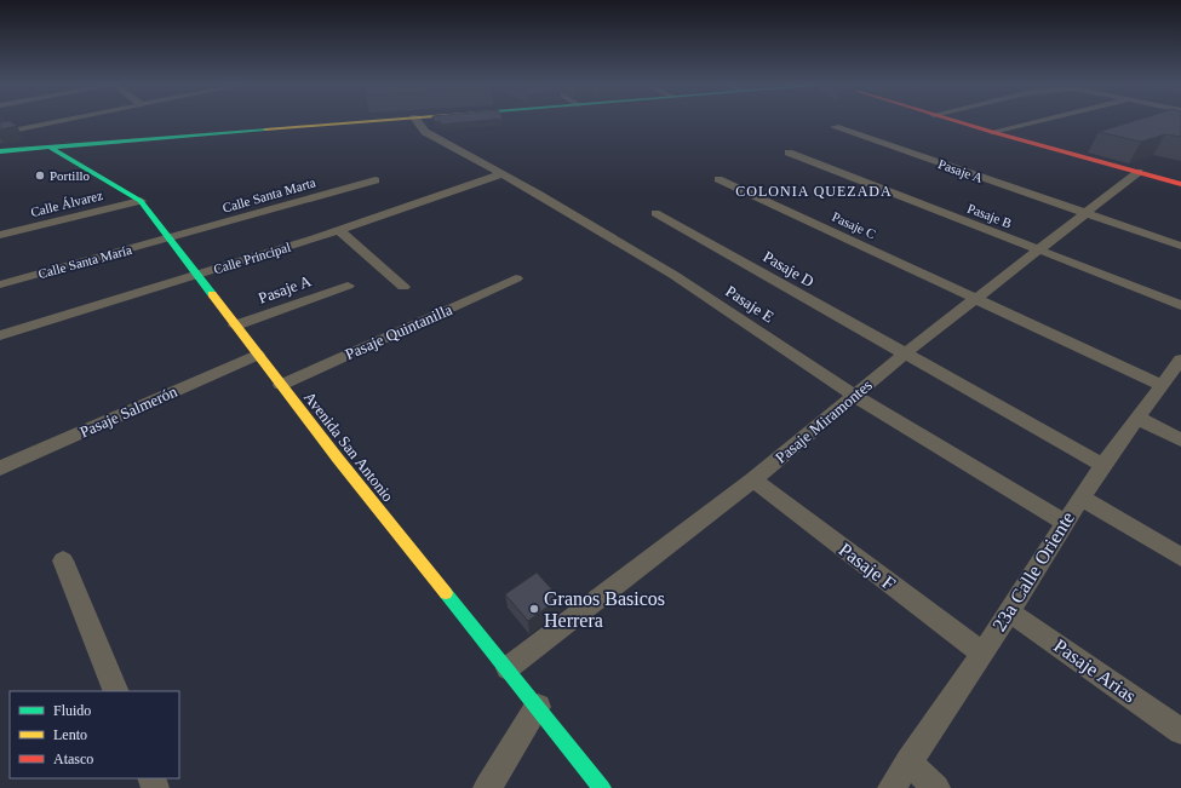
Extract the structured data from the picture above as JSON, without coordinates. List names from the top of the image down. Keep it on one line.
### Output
{"streets":{"main road":["Avenida San Antonio"],"street":["Pasaje A","Calle Santa Marta","Calle Álvarez","Pasaje B","Pasaje C","Calle Principal","Calle Santa María","Pasaje D","Pasaje E","Pasaje Quintanilla","Pasaje Salmerón","Pasaje Miramontes","Pasaje F","23a Calle Oriente","Pasaje Arias"]},"crossings":[["Pasaje A","Pasaje Miramontes"],["Pasaje A","Avenida San Antonio"],["Calle Santa Marta","Calle Santa María"],["Calle Santa Marta","Avenida San Antonio"],["Calle Álvarez","Avenida San Antonio"],["Pasaje B","Pasaje Miramontes"],["Pasaje C","Pasaje Miramontes"],["Pasaje C","23a Calle Oriente"],["Calle Principal","Pasaje E"],["Calle Principal","Avenida San Antonio"],["Calle Santa María","Avenida San Antonio"],["Pasaje D","Pasaje Miramontes"],["Pasaje D","23a Calle Oriente"],["Pasaje E","Pasaje Miramontes"],["Pasaje E","23a Calle Oriente"],["Pasaje Quintanilla","Avenida San Antonio"],["Pasaje Salmerón","Avenida San Antonio"],["Pasaje Miramontes","Avenida San Antonio"],["Pasaje Miramontes","Pasaje F"],["Pasaje F","23a Calle Oriente"],["23a Calle Oriente","Pasaje Arias"]],"districts":["COLONIA QUEZADA"],"places":["Portillo","Granos Basicos Herrera"],"legend":["Fluido","Lento","Atasco"]}
